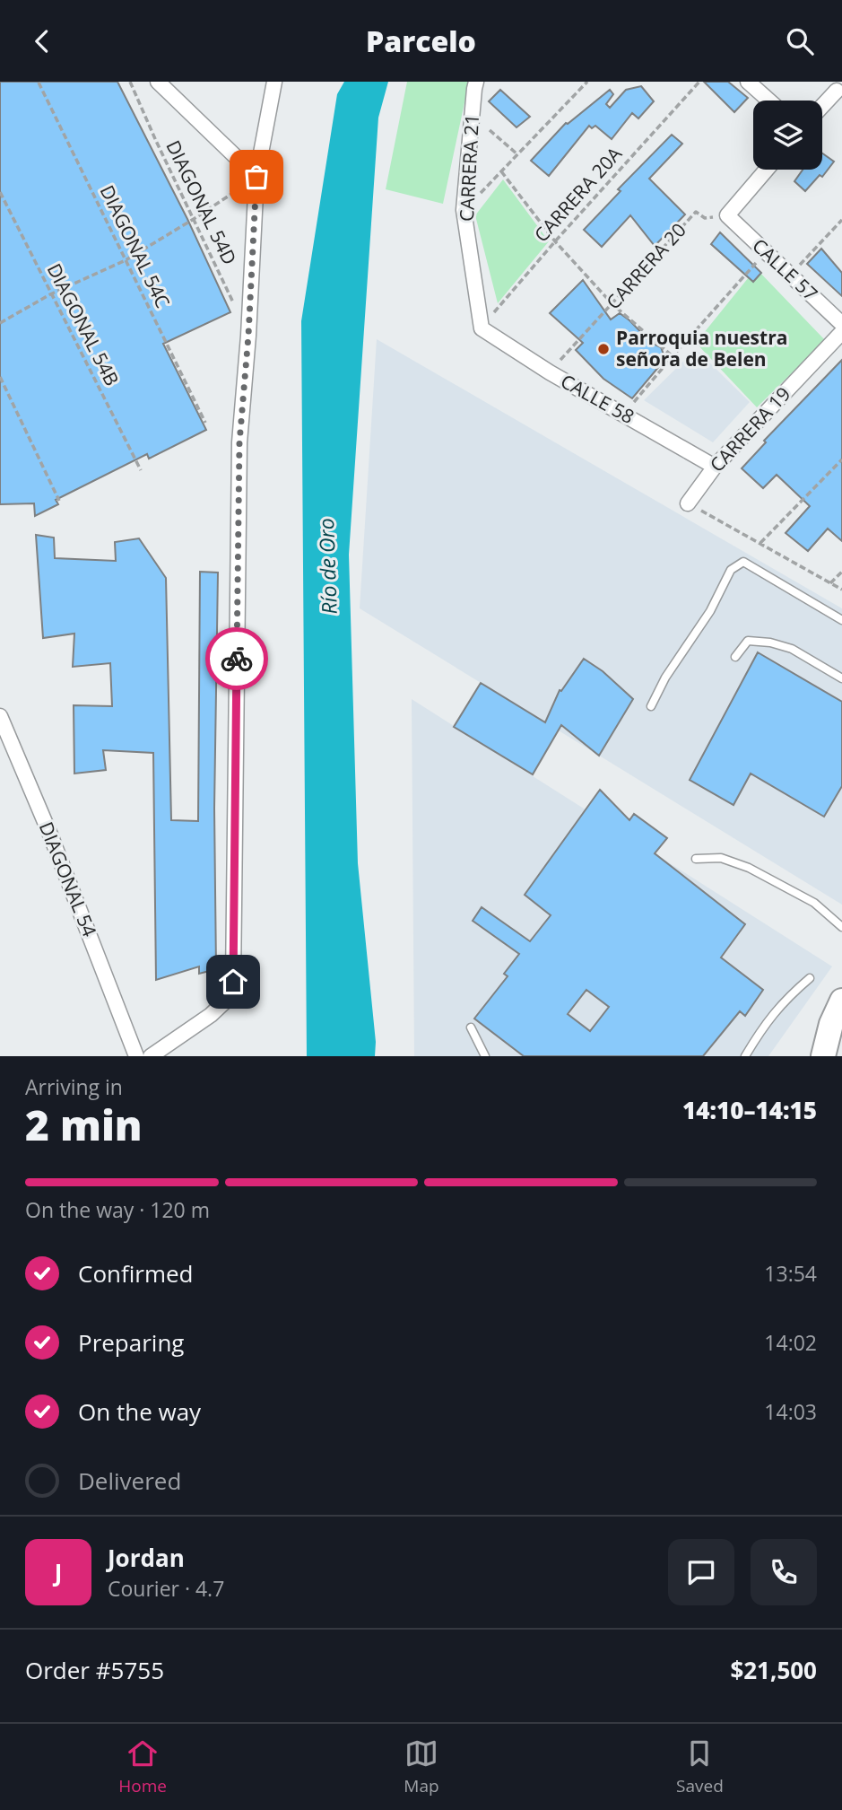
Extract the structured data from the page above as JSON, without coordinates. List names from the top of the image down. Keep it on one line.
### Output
{"streets":{"street":["CARRERA 21","CALLE 57","CALLE 58","CARRERA 19","DIAGONAL 54"],"path":["CARRERA 20A","DIAGONAL 54D","DIAGONAL 54C","CARRERA 20","DIAGONAL 54B"]},"crossings":[["CARRERA 21","CARRERA 20A"],["CARRERA 21","CALLE 58"],["CARRERA 20A","CALLE 58"],["CARRERA 20","CALLE 57"],["CARRERA 20","CALLE 58"],["CALLE 58","CARRERA 19"]],"water":["Río de Oro"],"places":["Parroquia nuestra señora de Belen"],"page":{"header":"Parcelo","heading":["2 min","Arriving in","14:10–14:15"],"panel":["Jordan","Courier · 4.7","Order #5755","$21,500"],"bar":"On the way · 120 m","list":[["Confirmed","13:54"],["Preparing","14:02"],["On the way","14:03"],"Delivered"],"round":"J","tabs":["Home","Map","Saved"]}}
